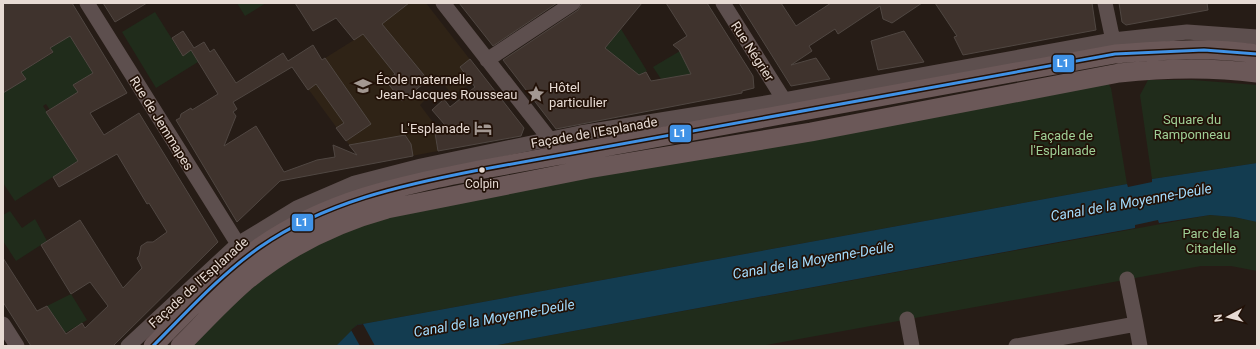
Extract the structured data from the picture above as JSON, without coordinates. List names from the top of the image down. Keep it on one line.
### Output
{"streets":{"main road":["Façade de l'Esplanade"],"street":["Rue Négrier","Rue de Jemmapes"]},"crossings":[["Rue Négrier","Façade de l'Esplanade"],["Rue de Jemmapes","Façade de l'Esplanade"]],"water":["Canal de la Moyenne-Deûle"],"parks":["Square du Ramponneau","Façade de l'Esplanade","Parc de la Citadelle"],"places":{"school or university":["École maternelle Jean-Jacques Rousseau"],"place":["Hôtel particulier"],"hotel":["L'Esplanade"],"other":["Colpin"]},"lines":["transit line L1"],"north":"left"}
